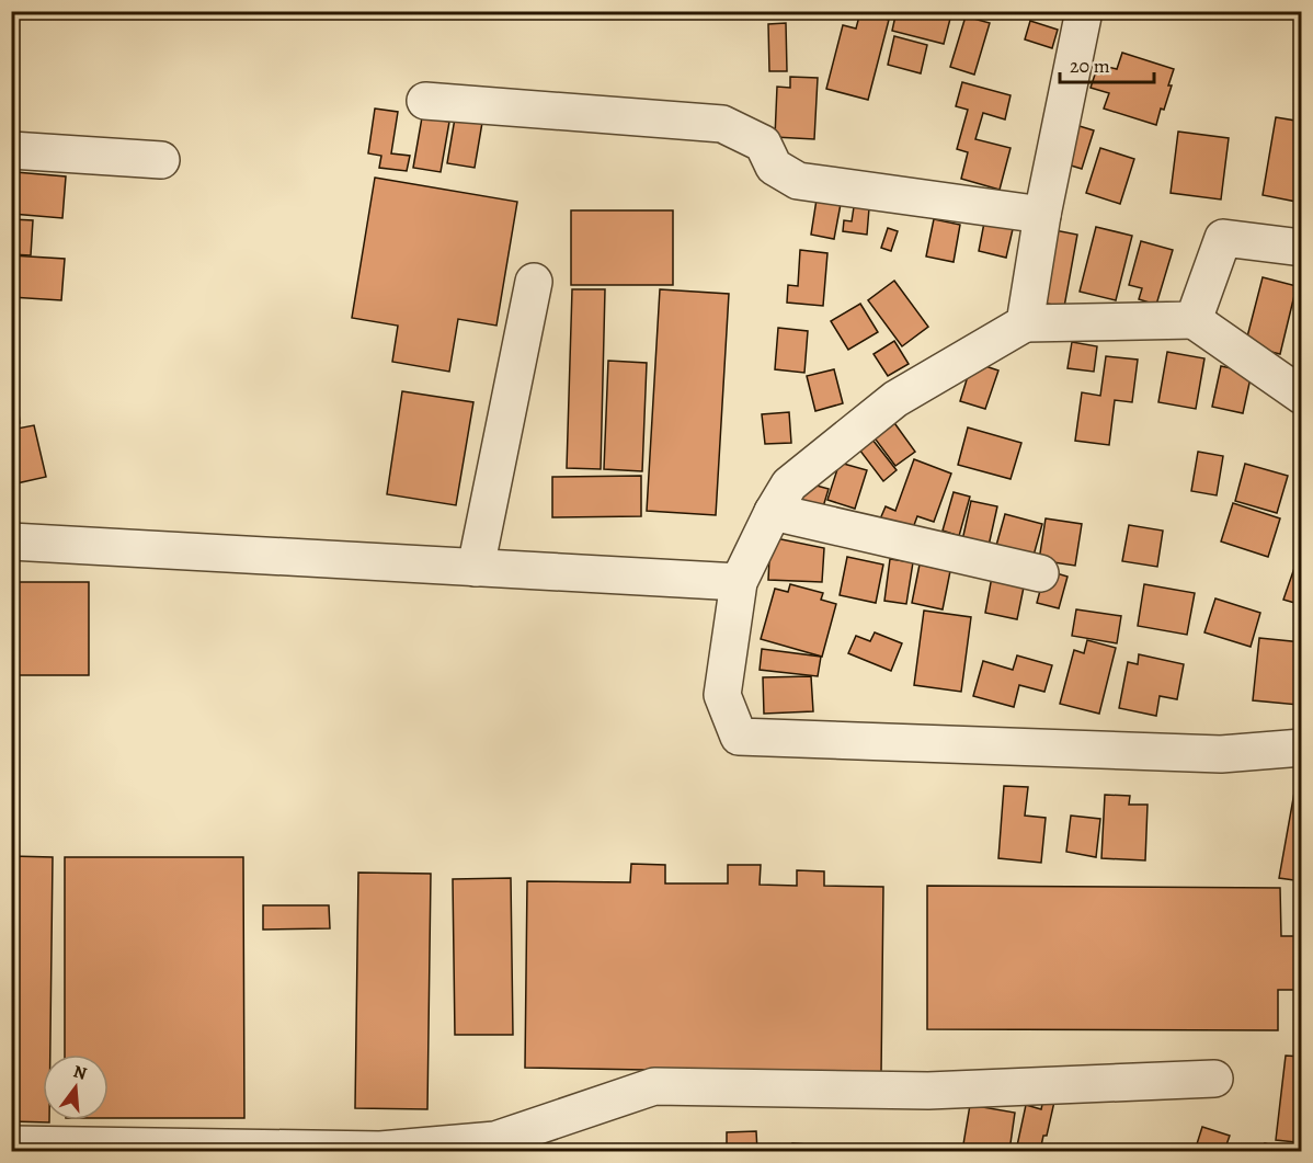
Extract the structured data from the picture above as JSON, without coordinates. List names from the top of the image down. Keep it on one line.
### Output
{"scale_bar":"20 m","north":"top"}
